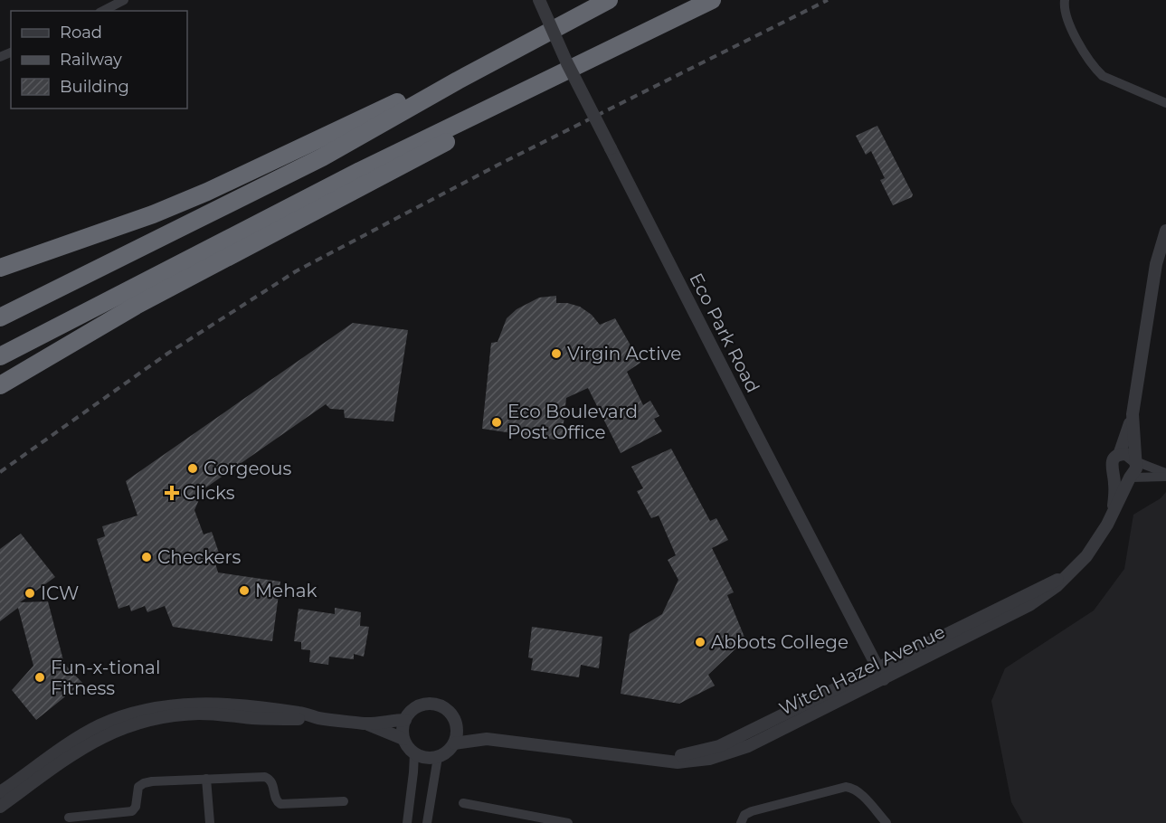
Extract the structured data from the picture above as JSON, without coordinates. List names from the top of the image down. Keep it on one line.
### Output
{"streets":{"street":["Eco Park Road","Witch Hazel Avenue"]},"crossings":[["Eco Park Road","Witch Hazel Avenue"]],"places":{"other":["Virgin Active","Eco Boulevard Post Office","Gorgeous","Checkers","Mehak","ICW","Abbots College","Fun-x-tional Fitness"],"health":["Clicks"]},"legend":["Road","Railway","Building"]}
